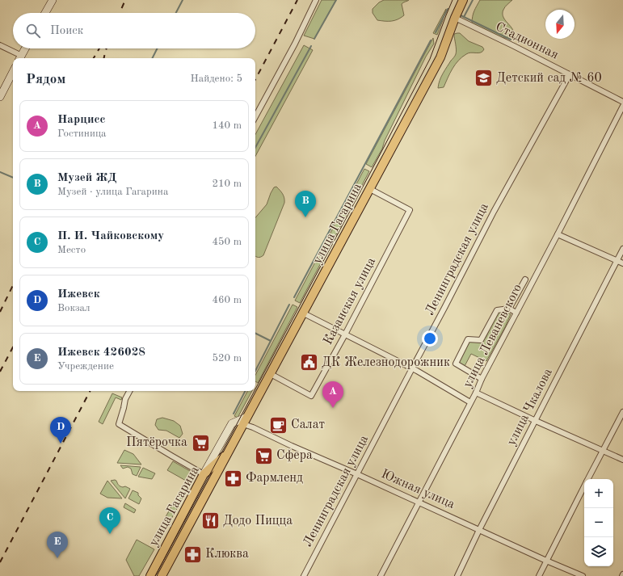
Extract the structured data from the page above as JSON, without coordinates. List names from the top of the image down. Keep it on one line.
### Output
{"streets":{"main road":["улица Гагарина"],"street":["Стадионная","Ленинградская улица","Казанская улица","улица Леваневского","улица Чкалова","Южная улица"]},"crossings":[["Стадионная","улица Гагарина"],["Стадионная","Ленинградская улица"],["улица Гагарина","Казанская улица"],["улица Гагарина","Южная улица"],["Ленинградская улица","Южная улица"],["улица Леваневского","Южная улица"],["улица Чкалова","Южная улица"]],"places":{"school or university":["Детский сад № 60"],"public building":["ДК Железнодорожник"],"cafe":["Салат"],"supermarket":["Пятёрочка","Сфера"],"pharmacy":["Фармленд","Клюква"],"restaurant":["Додо Пицца"]},"north":"bottom","page":{"search":"Поиск","heading":["Рядом","Найдено: 5"],"list":[{"mark":"A","name":"Нарцисс","note":"Гостиница","value":"140 m"},{"mark":"B","name":"Музей ЖД","note":"Музей · улица Гагарина","value":"210 m"},{"mark":"C","name":"П. И. Чайковскому","note":"Место","value":"450 m"},{"mark":"D","name":"Ижевск","note":"Вокзал","value":"460 m"},{"mark":"E","name":"Ижевск 426028","note":"Учреждение","value":"520 m"}],"pins":["B","A","D","C","E"],"map_buttons":["+","−"]}}
